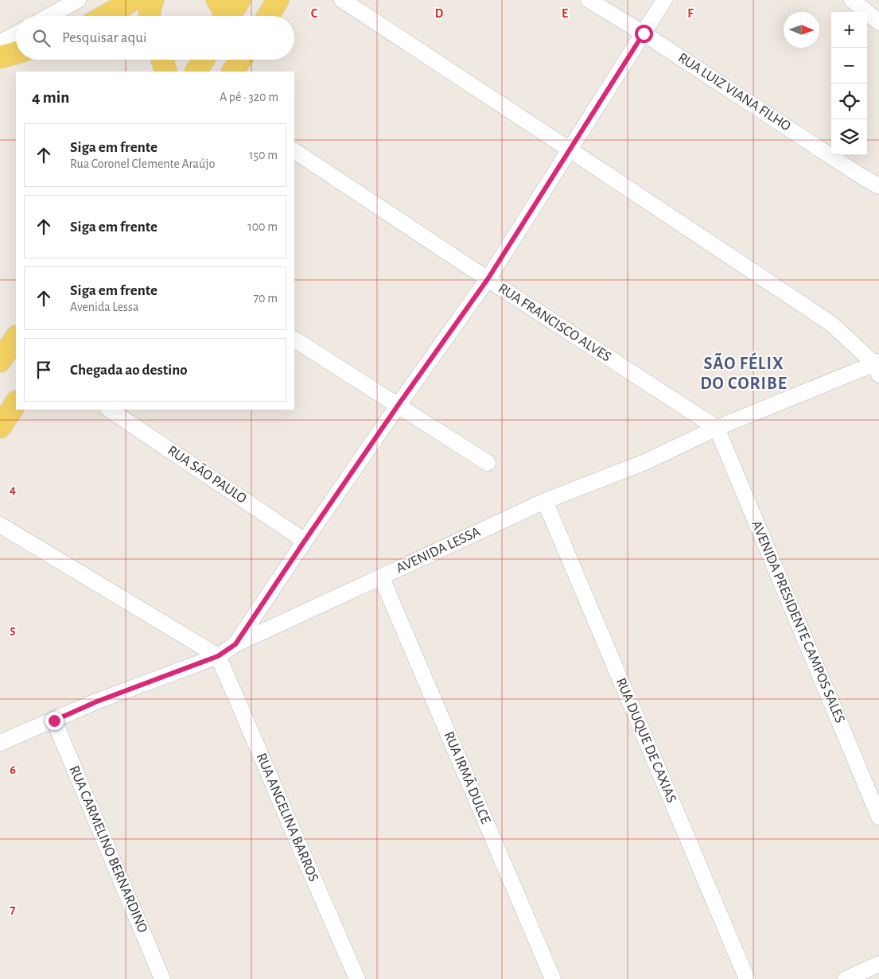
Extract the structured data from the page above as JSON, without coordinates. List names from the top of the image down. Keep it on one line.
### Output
{"streets":{"street":["RUA LUIZ VIANA FILHO","RUA FRANCISCO ALVES","RUA SÃO PAULO","AVENIDA LESSA","AVENIDA PRESIDENTE CAMPOS SALES","RUA DUQUE DE CAXIAS","RUA IRMÃ DULCE","RUA ANGELINA BARROS","RUA CARMELINO BERNARDINO"]},"crossings":[["RUA FRANCISCO ALVES","AVENIDA LESSA"],["RUA FRANCISCO ALVES","AVENIDA PRESIDENTE CAMPOS SALES"],["AVENIDA LESSA","AVENIDA PRESIDENTE CAMPOS SALES"],["AVENIDA LESSA","RUA DUQUE DE CAXIAS"],["AVENIDA LESSA","RUA IRMÃ DULCE"],["AVENIDA LESSA","RUA ANGELINA BARROS"],["AVENIDA LESSA","RUA CARMELINO BERNARDINO"]],"districts":["SÃO FÉLIX DO CORIBE"],"north":"right","page":{"map_buttons":["+","−"],"search":"Pesquisar aqui","heading":["4 min","A pé · 320 m"],"list":[["Siga em frente","Rua Coronel Clemente Araújo","150 m"],["Siga em frente","100 m"],["Siga em frente","Avenida Lessa","70 m"],"Chegada ao destino"]},"grid":{"columns":["C","D","E","F"],"rows":["4","5","6","7"]}}
